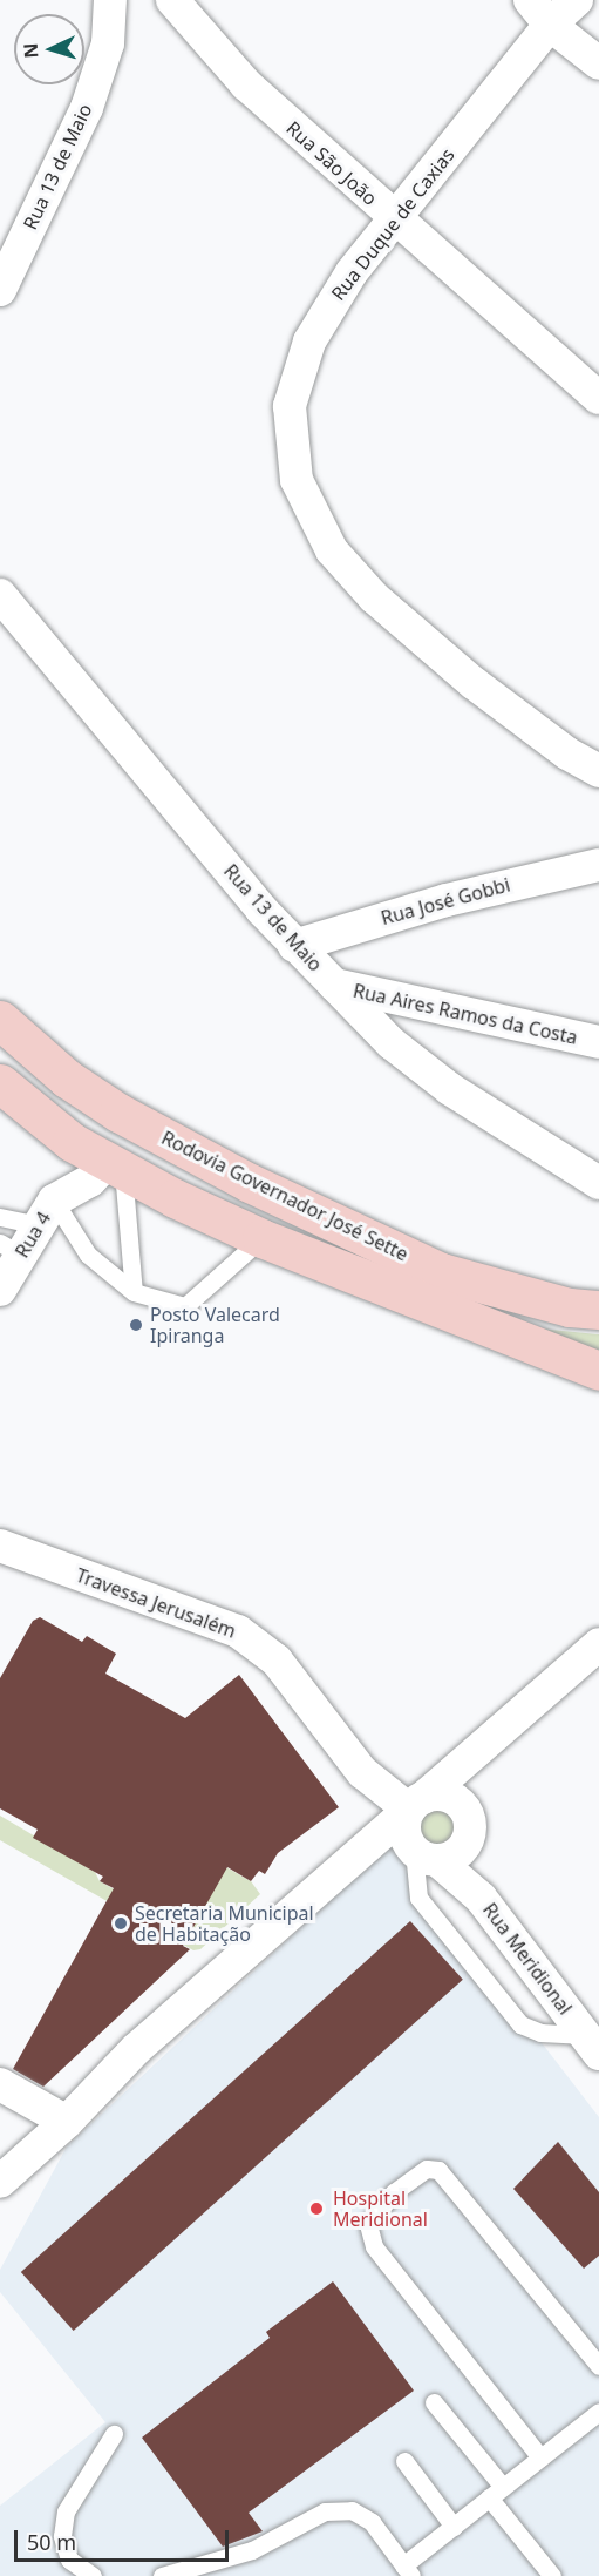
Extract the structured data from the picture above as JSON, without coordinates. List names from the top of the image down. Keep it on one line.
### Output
{"streets":{"main road":["Rodovia Governador José Sette"],"street":["Rua São João","Rua 13 de Maio","Rua Duque de Caxias","Rua José Gobbi","Rua Aires Ramos da Costa","Rua 4","Travessa Jerusalém","Rua Meridional"]},"crossings":[["Rua São João","Rua Duque de Caxias"],["Rua 13 de Maio","Rua José Gobbi"],["Rua 13 de Maio","Rua Aires Ramos da Costa"],["Rodovia Governador José Sette","Rua 4"]],"places":["Posto Valecard Ipiranga","Secretaria Municipal de Habitação","Hospital Meridional"],"scale_bar":"50 m","north":"left"}
